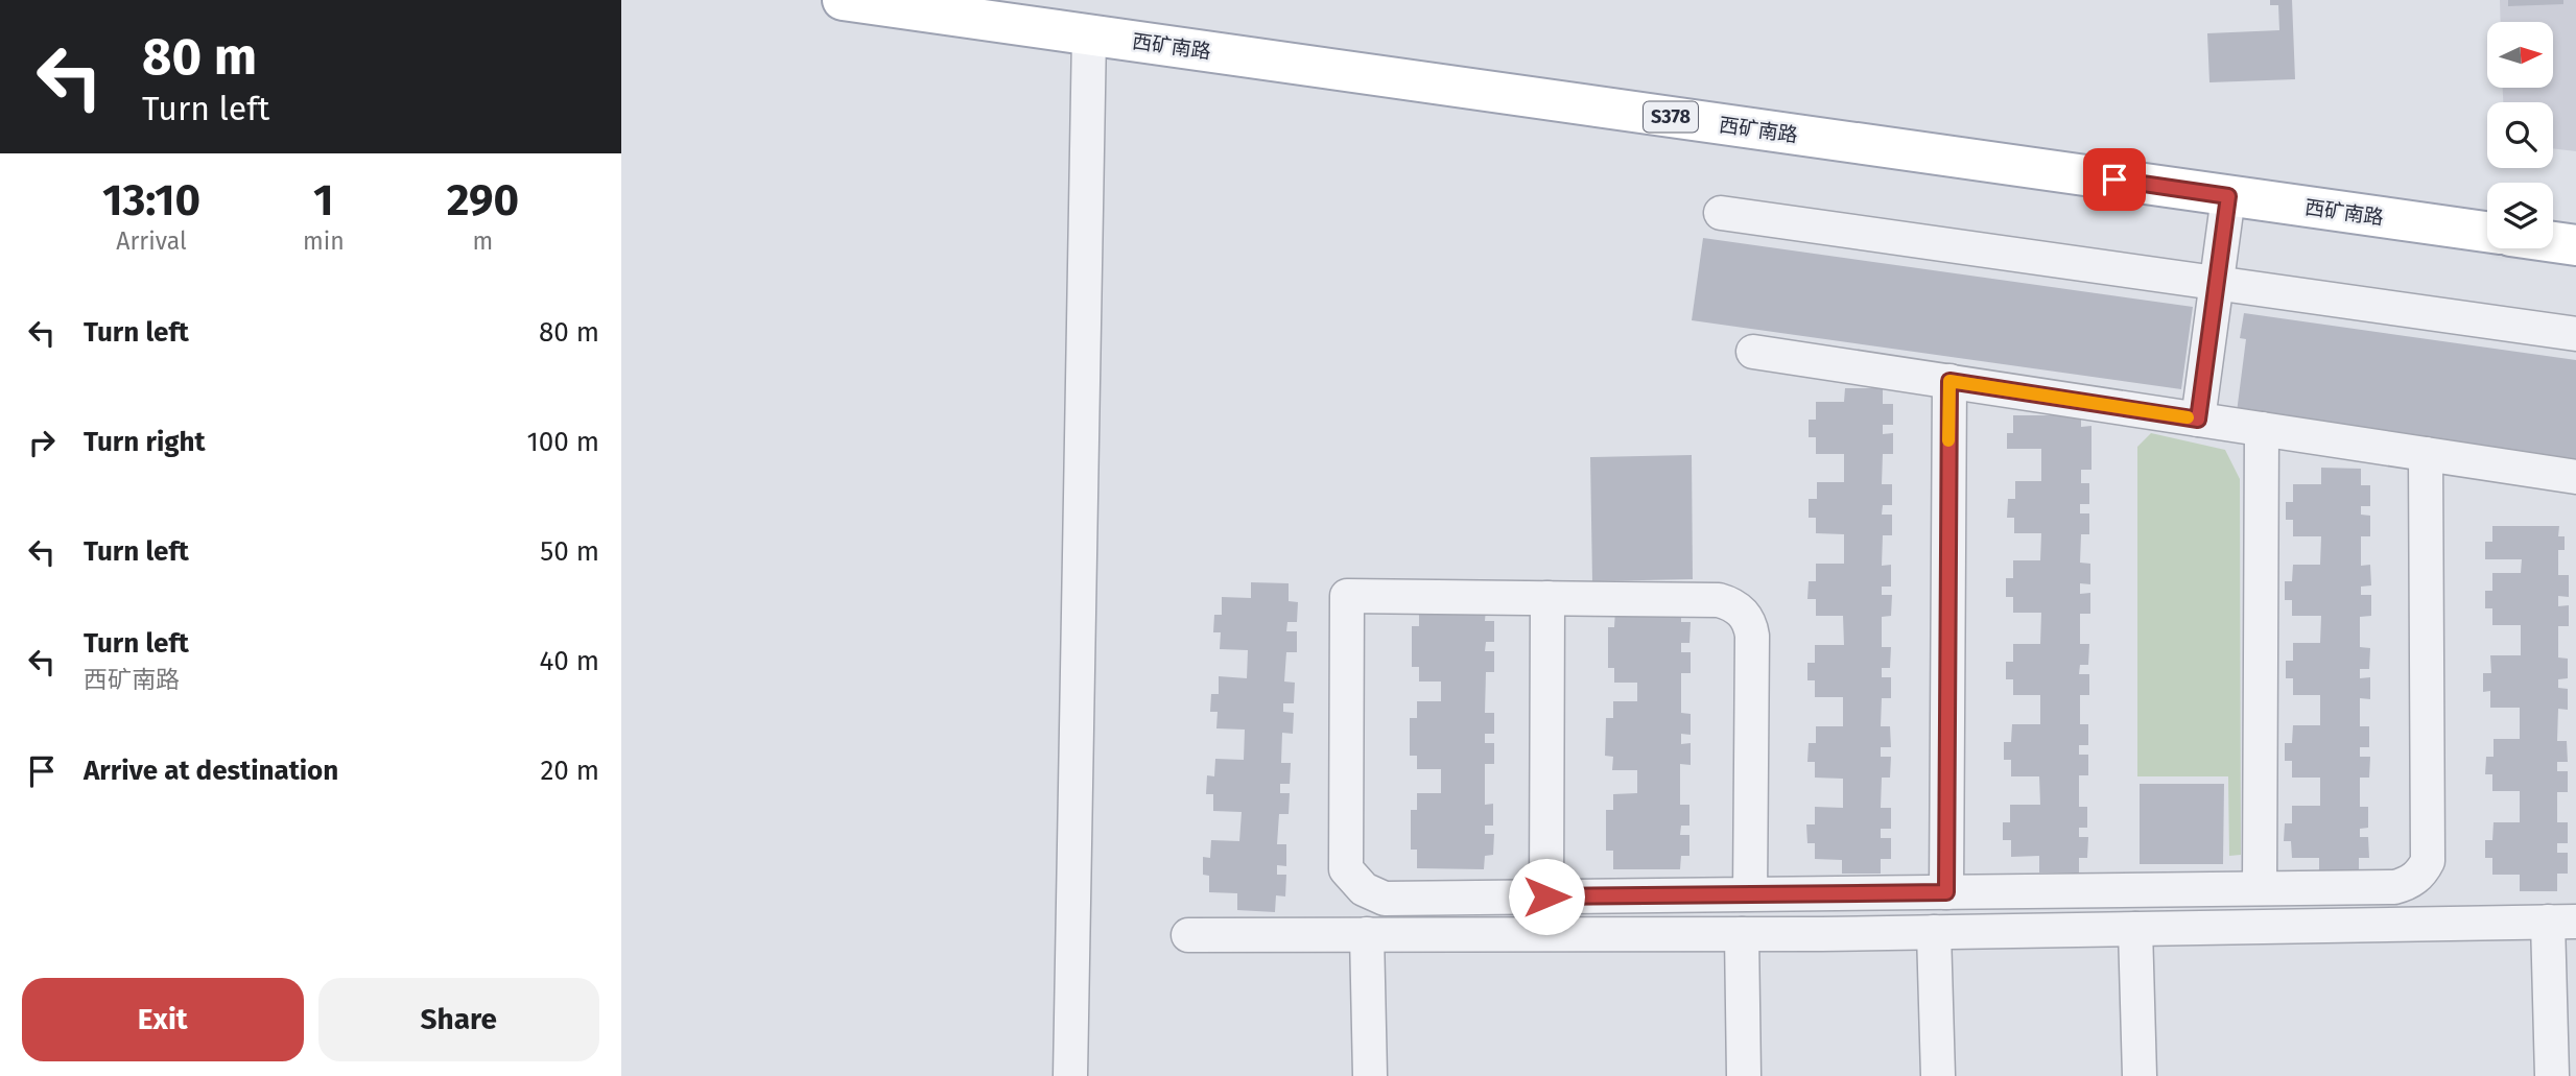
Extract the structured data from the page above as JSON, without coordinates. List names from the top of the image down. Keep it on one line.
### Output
{"streets":{"main road":["西矿南路","S378"]},"north":"right","page":{"turn":["80 m","Turn left"],"eta":["13:10","Arrival","1","min","290","m"],"list":[{"name":"Turn left","value":"80 m"},{"name":"Turn right","value":"100 m"},{"name":"Turn left","value":"50 m"},{"name":"Turn left","note":"西矿南路","value":"40 m"},{"name":"Arrive at destination","value":"20 m"}],"buttons":["Exit","Share"]}}
